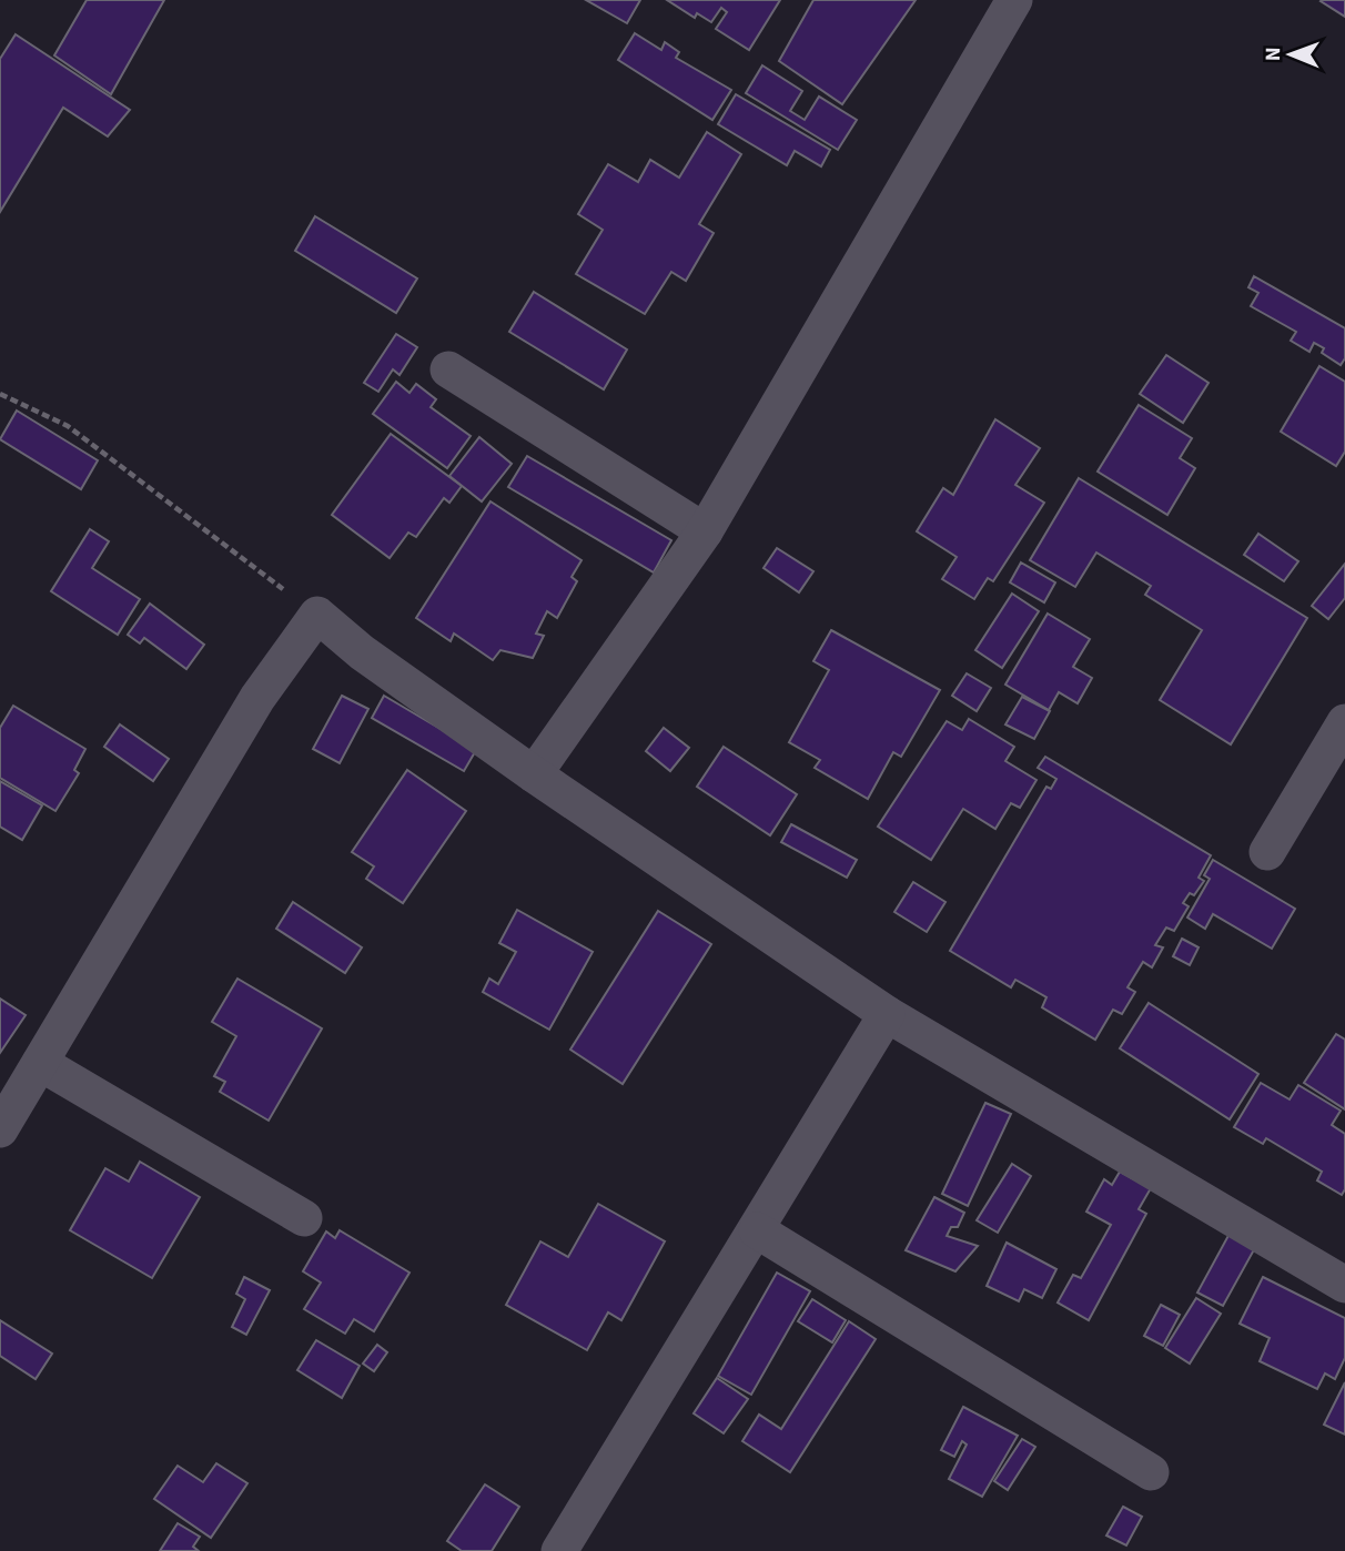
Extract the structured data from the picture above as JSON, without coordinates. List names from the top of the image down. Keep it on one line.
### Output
{"north":"left"}
